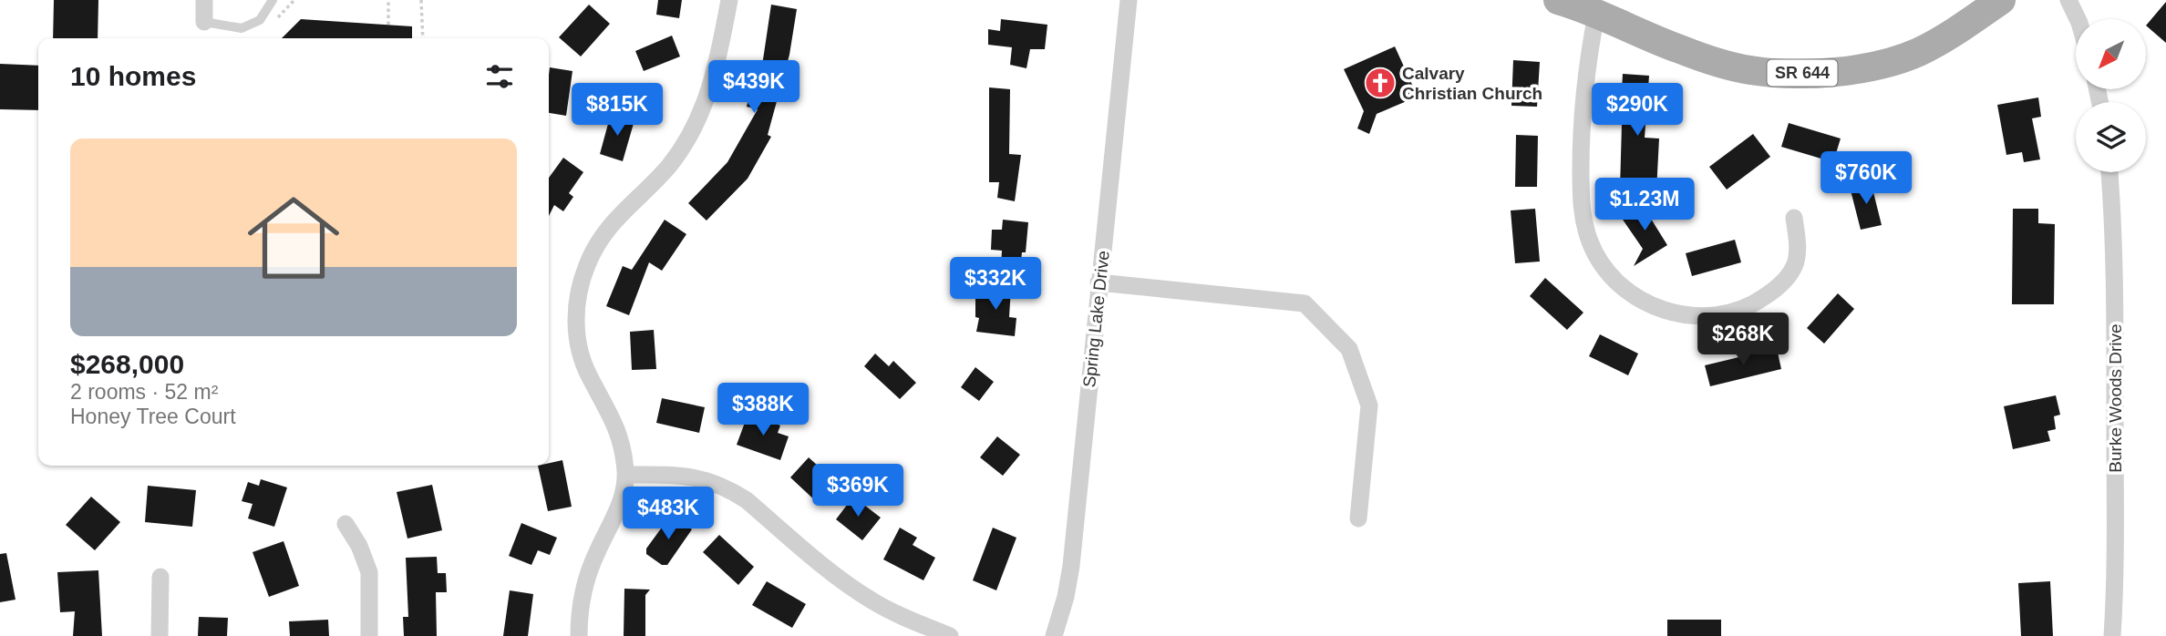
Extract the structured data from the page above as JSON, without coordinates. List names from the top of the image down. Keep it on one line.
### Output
{"streets":{"main road":["SR 644"],"street":["Spring Lake Drive","Burke Woods Drive"]},"places":{"church":["Calvary Christian Church"]},"north":"bottom left","page":{"heading":"10 homes","price":["$439K","$815K","$290K","$760K","$1.23M","$332K","$268K","$388K","$369K","$483K"],"list":[{"name":"$268,000","note":"2 rooms · 52 m² · Honey Tree Court"}]}}
